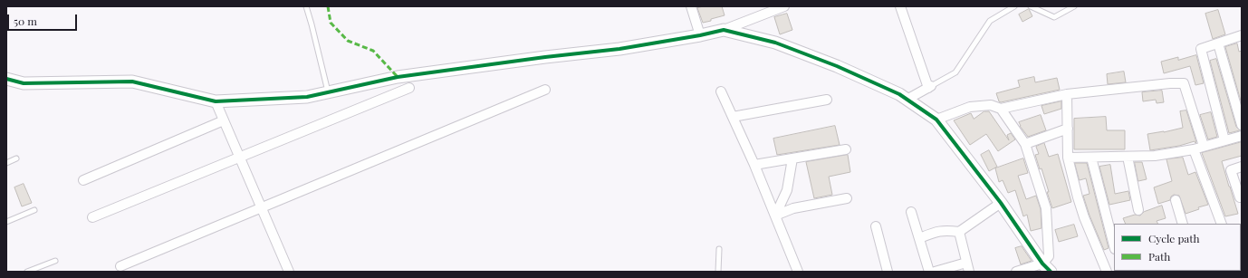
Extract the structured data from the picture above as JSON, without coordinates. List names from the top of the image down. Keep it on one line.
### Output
{"legend":["Cycle path","Path"],"scale_bar":"50 m"}
